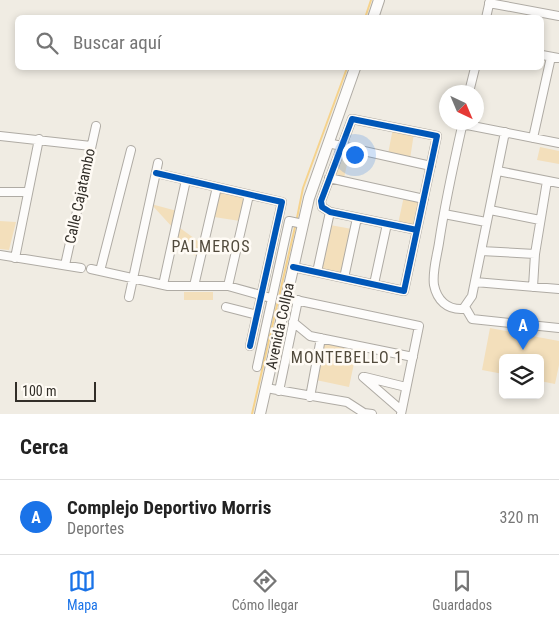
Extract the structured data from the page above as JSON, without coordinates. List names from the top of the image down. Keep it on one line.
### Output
{"streets":{"main road":["Avenida Collpa"],"street":["Calle Cajatambo"]},"districts":["PALMEROS","MONTEBELLO 1"],"scale_bar":"100 m","north":"bottom right","page":{"search":"Buscar aquí","pins":"A","scale":"100 m","heading":"Cerca","list":[{"mark":"A","name":"Complejo Deportivo Morris","note":"Deportes","value":"320 m"}],"nav":["Mapa","Cómo llegar","Guardados"]}}
